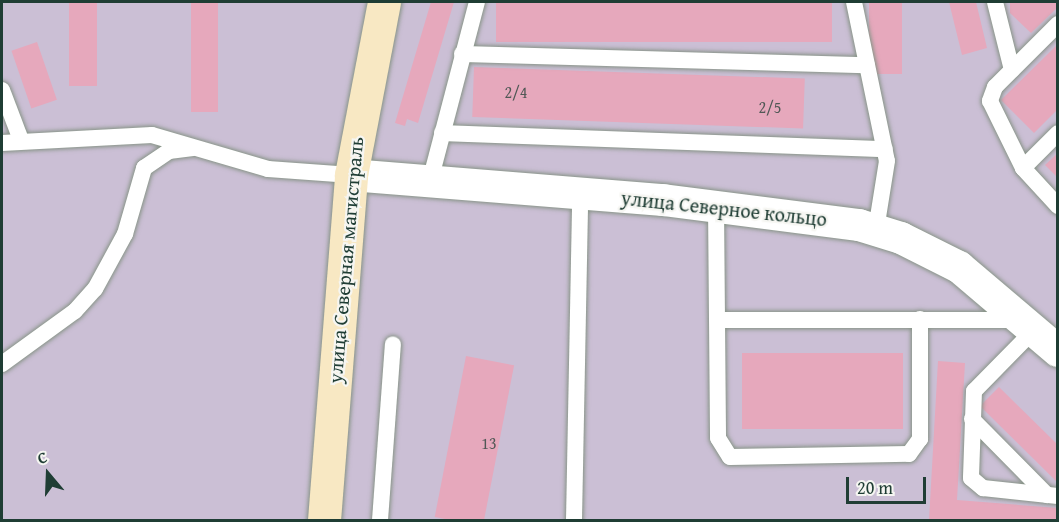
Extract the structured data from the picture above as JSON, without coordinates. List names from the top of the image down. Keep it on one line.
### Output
{"streets":{"street":["улица Северное кольцо","улица Северная магистраль"]},"crossings":[["улица Северное кольцо","улица Северная магистраль"]],"house_numbers":["2/4","2/5","13"],"scale_bar":"20 m","north":"top"}
